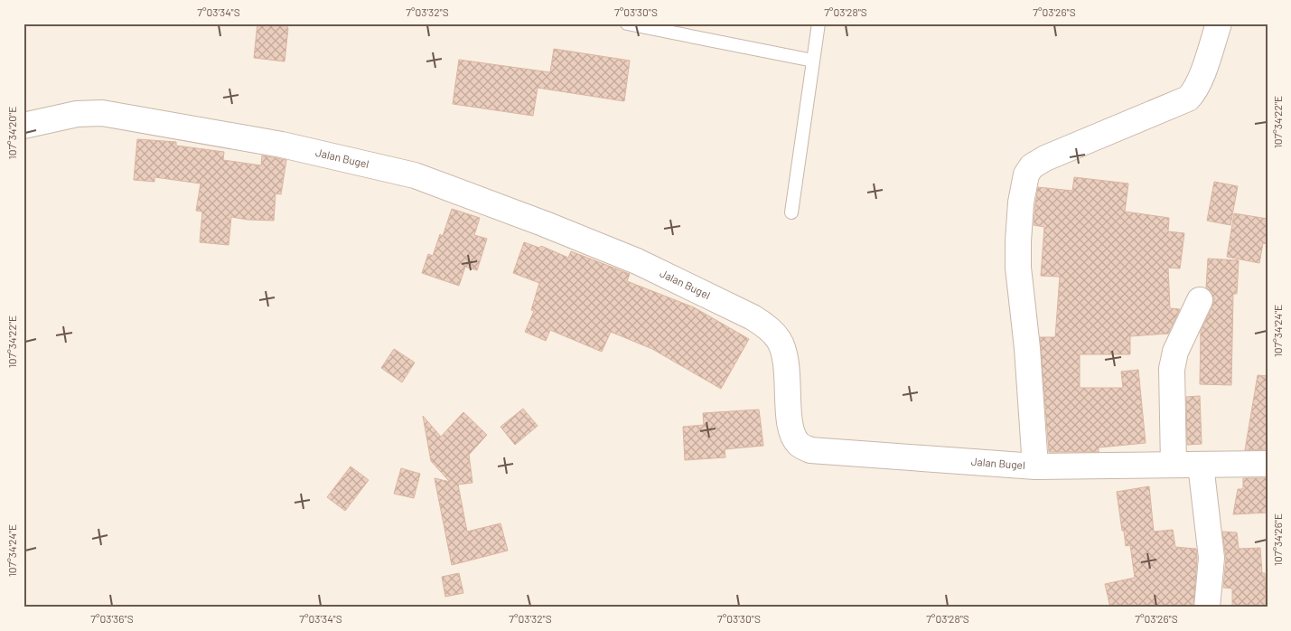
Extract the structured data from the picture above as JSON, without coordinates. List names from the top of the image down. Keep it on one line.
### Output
{"streets":{"street":["Jalan Bugel"]},"coordinates":["7°03'34\"S","7°03'32\"S","7°03'30\"S","7°03'28\"S","7°03'26\"S","107°34'22\"E","107°34'20\"E","107°34'24\"E","107°34'26\"E","7°03'36\"S"]}
